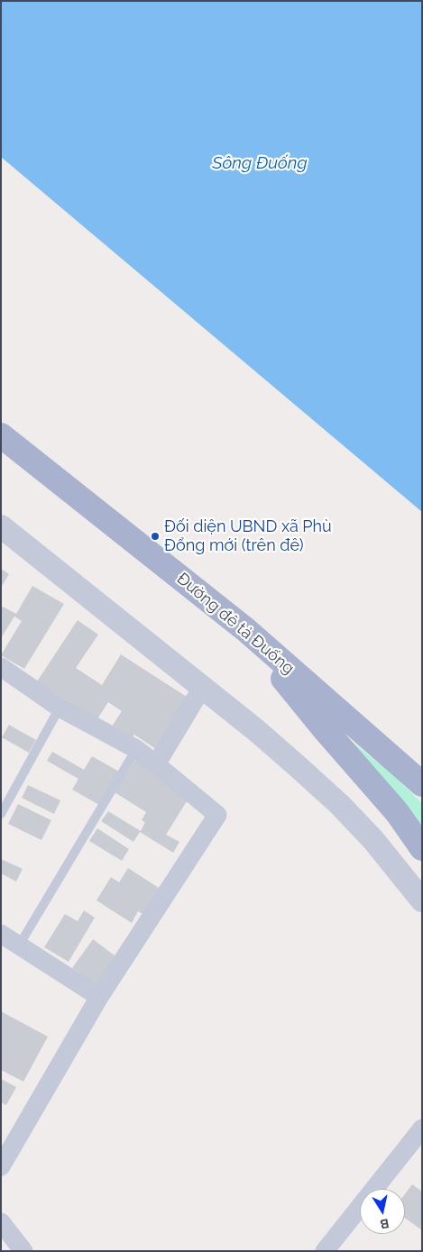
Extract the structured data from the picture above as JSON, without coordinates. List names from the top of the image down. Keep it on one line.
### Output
{"streets":{"main road":["Đường đê tả Đuống"]},"water":["Sông Đuống"],"places":["Đối diện UBND xã Phù Đổng mới (trên đê)"],"north":"bottom"}
